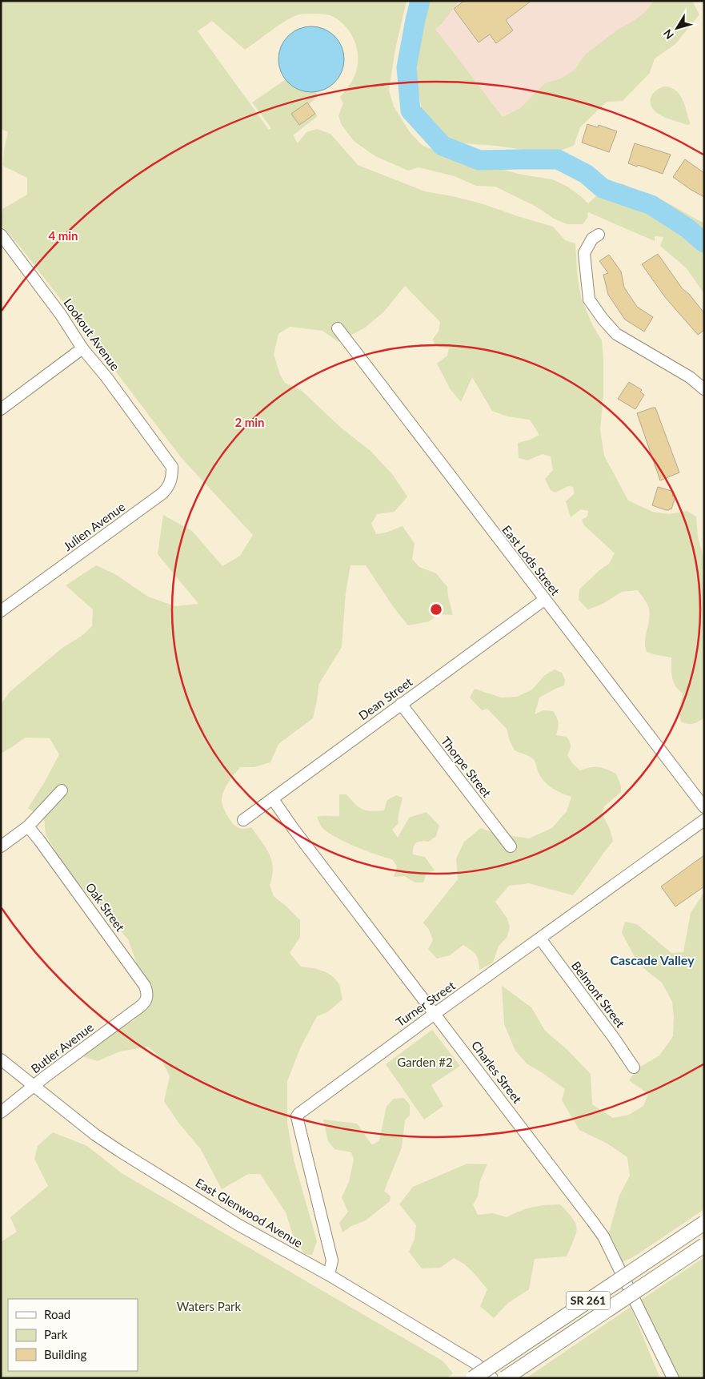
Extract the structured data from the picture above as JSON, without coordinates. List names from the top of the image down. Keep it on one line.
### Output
{"streets":{"main road":["SR 261"],"street":["Lookout Avenue","Julien Avenue","East Lods Street","Dean Street","Thorpe Street","Oak Street","Belmont Street","Turner Street","Butler Avenue","Charles Street","East Glenwood Avenue"]},"crossings":[["Lookout Avenue","Julien Avenue"],["East Lods Street","Dean Street"],["Dean Street","Thorpe Street"],["Dean Street","Charles Street"],["Oak Street","Butler Avenue"],["Belmont Street","Turner Street"],["Turner Street","Charles Street"],["Turner Street","East Glenwood Avenue"],["Butler Avenue","East Glenwood Avenue"]],"districts":["Cascade Valley"],"parks":["Garden #2","Waters Park"],"legend":["Road","Park","Building"],"north":"bottom left","rings":["4 min","2 min"]}
